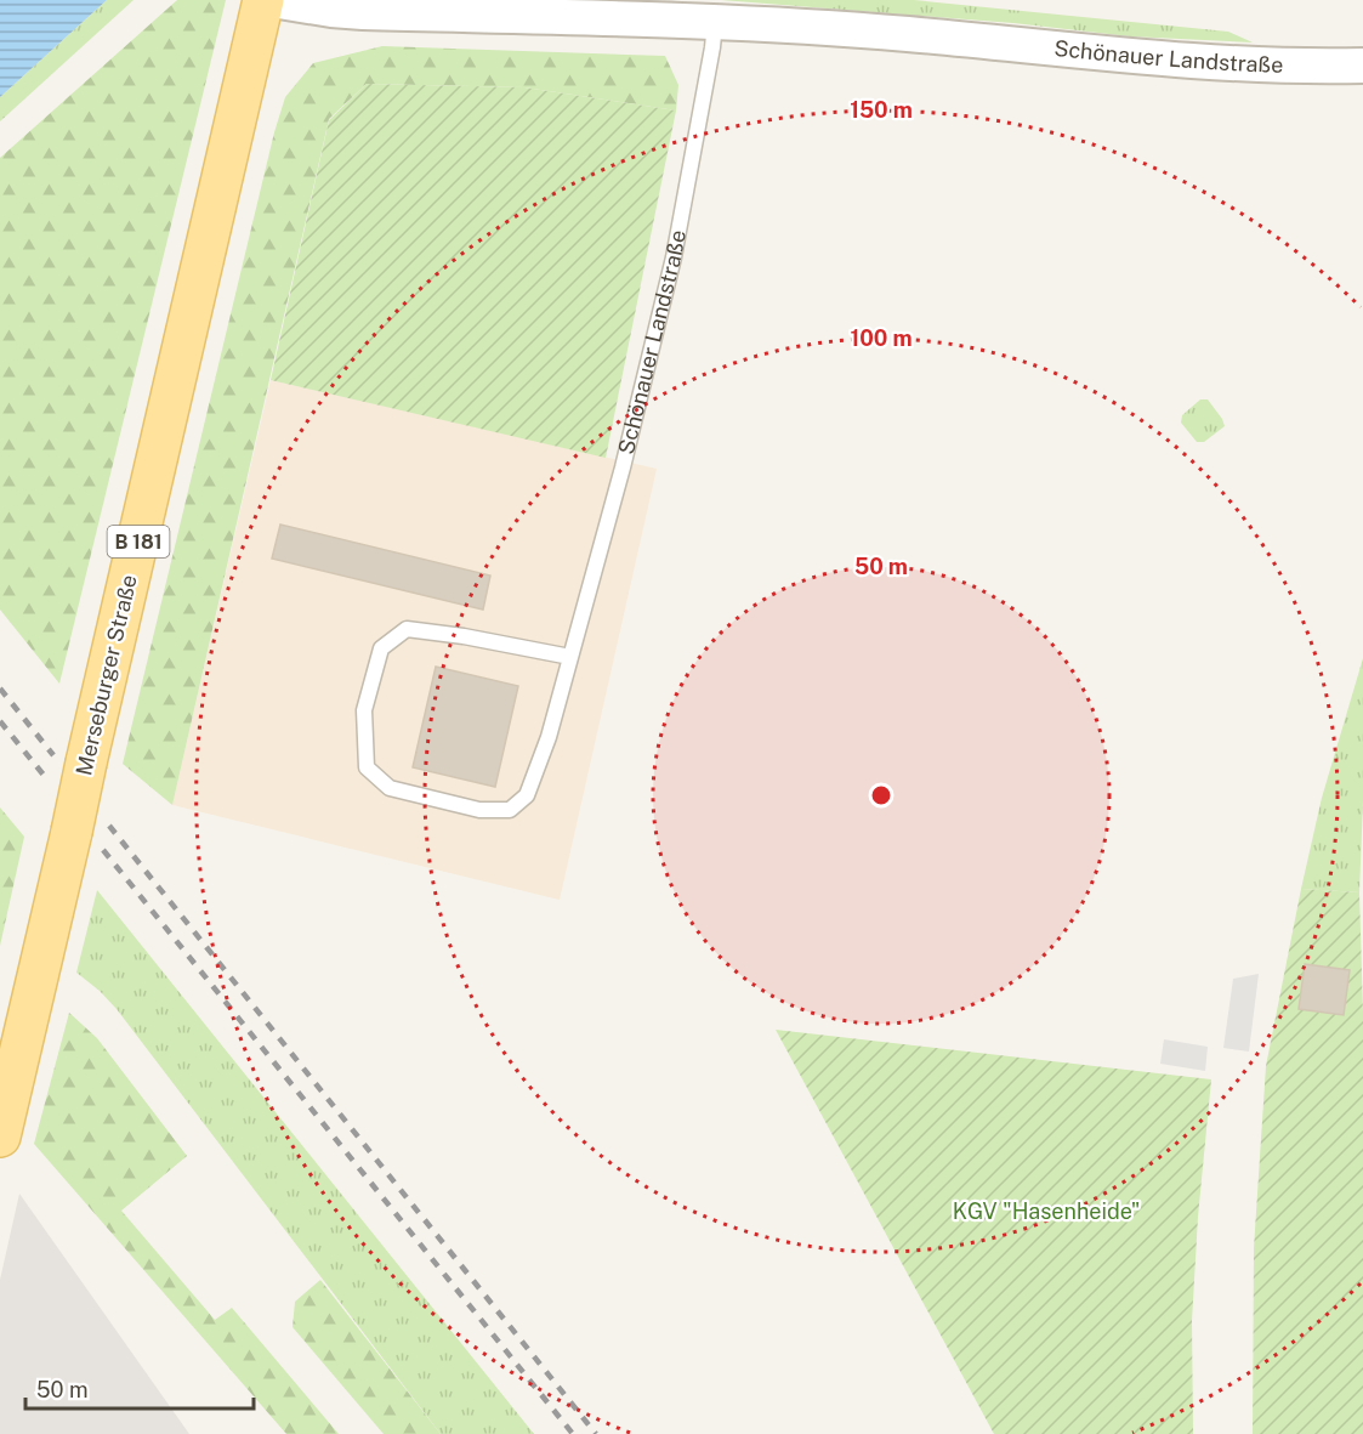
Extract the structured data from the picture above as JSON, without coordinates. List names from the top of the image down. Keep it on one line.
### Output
{"streets":{"main road":["B 181","Merseburger Straße"],"street":["Schönauer Landstraße"]},"parks":["KGV \"Hasenheide\""],"scale_bar":"50 m","rings":["150 m","100 m","50 m"]}
